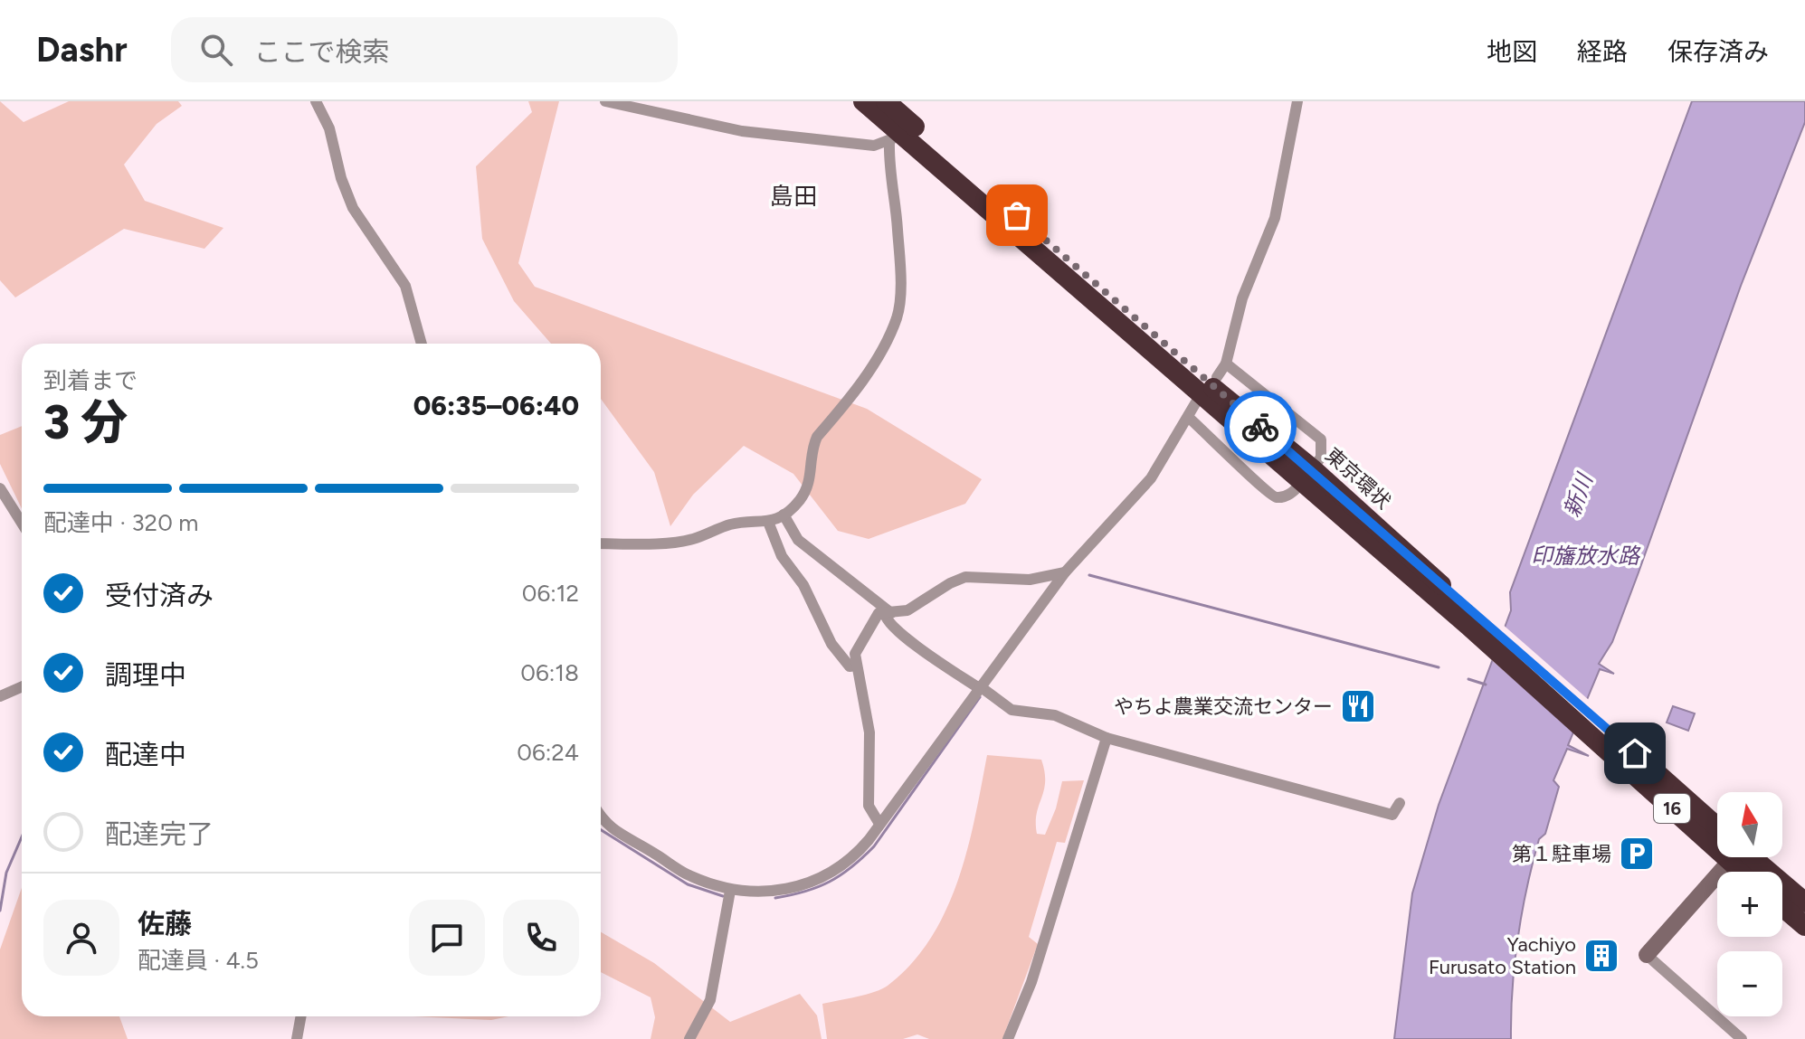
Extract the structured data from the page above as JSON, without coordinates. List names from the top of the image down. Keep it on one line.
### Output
{"streets":{"highway":["東京環状","16"]},"districts":["島田"],"water":["新川","印旛放水路"],"places":{"restaurant":["やちよ農業交流センター"],"parking":["第１駐車場"],"building":["Yachiyo Furusato Station"]},"north":"top","page":{"header":"Dashr","search":"ここで検索","nav":["地図","経路","保存済み"],"heading":["3 分","到着まで","06:35–06:40"],"panel":["佐藤","配達員 · 4.5"],"bar":"配達中 · 320 m","list":[["受付済み","06:12"],["調理中","06:18"],["配達中","06:24"],"配達完了"],"map_buttons":["+","−"]}}
